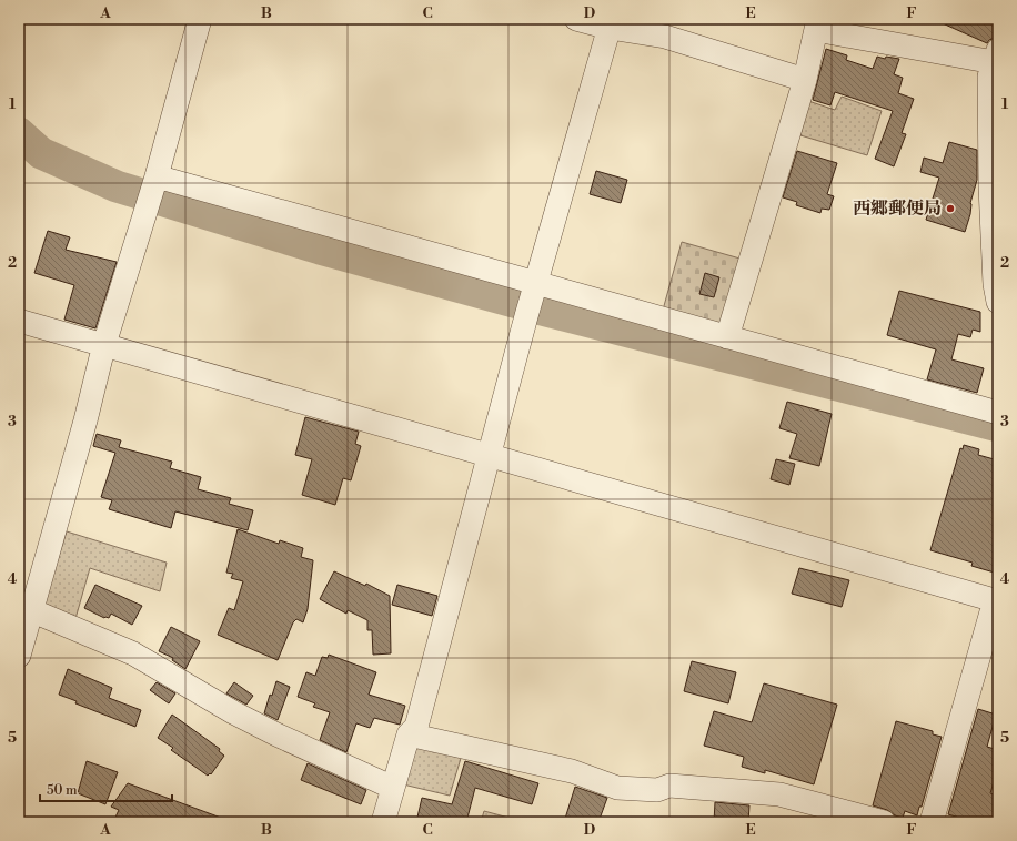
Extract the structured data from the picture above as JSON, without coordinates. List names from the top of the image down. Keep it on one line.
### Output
{"places":["西郷郵便局"],"scale_bar":"50 m","grid":{"columns":["A","B","C","D","E","F"],"rows":["1","2","3","4","5"]}}
